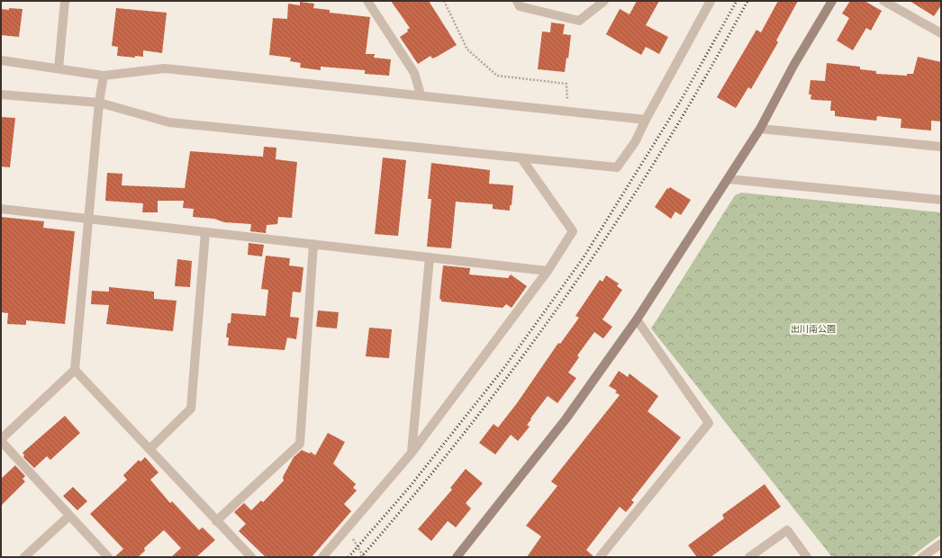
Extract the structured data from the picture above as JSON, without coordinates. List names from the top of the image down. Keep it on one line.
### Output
{"parks":["出川南公園"]}
